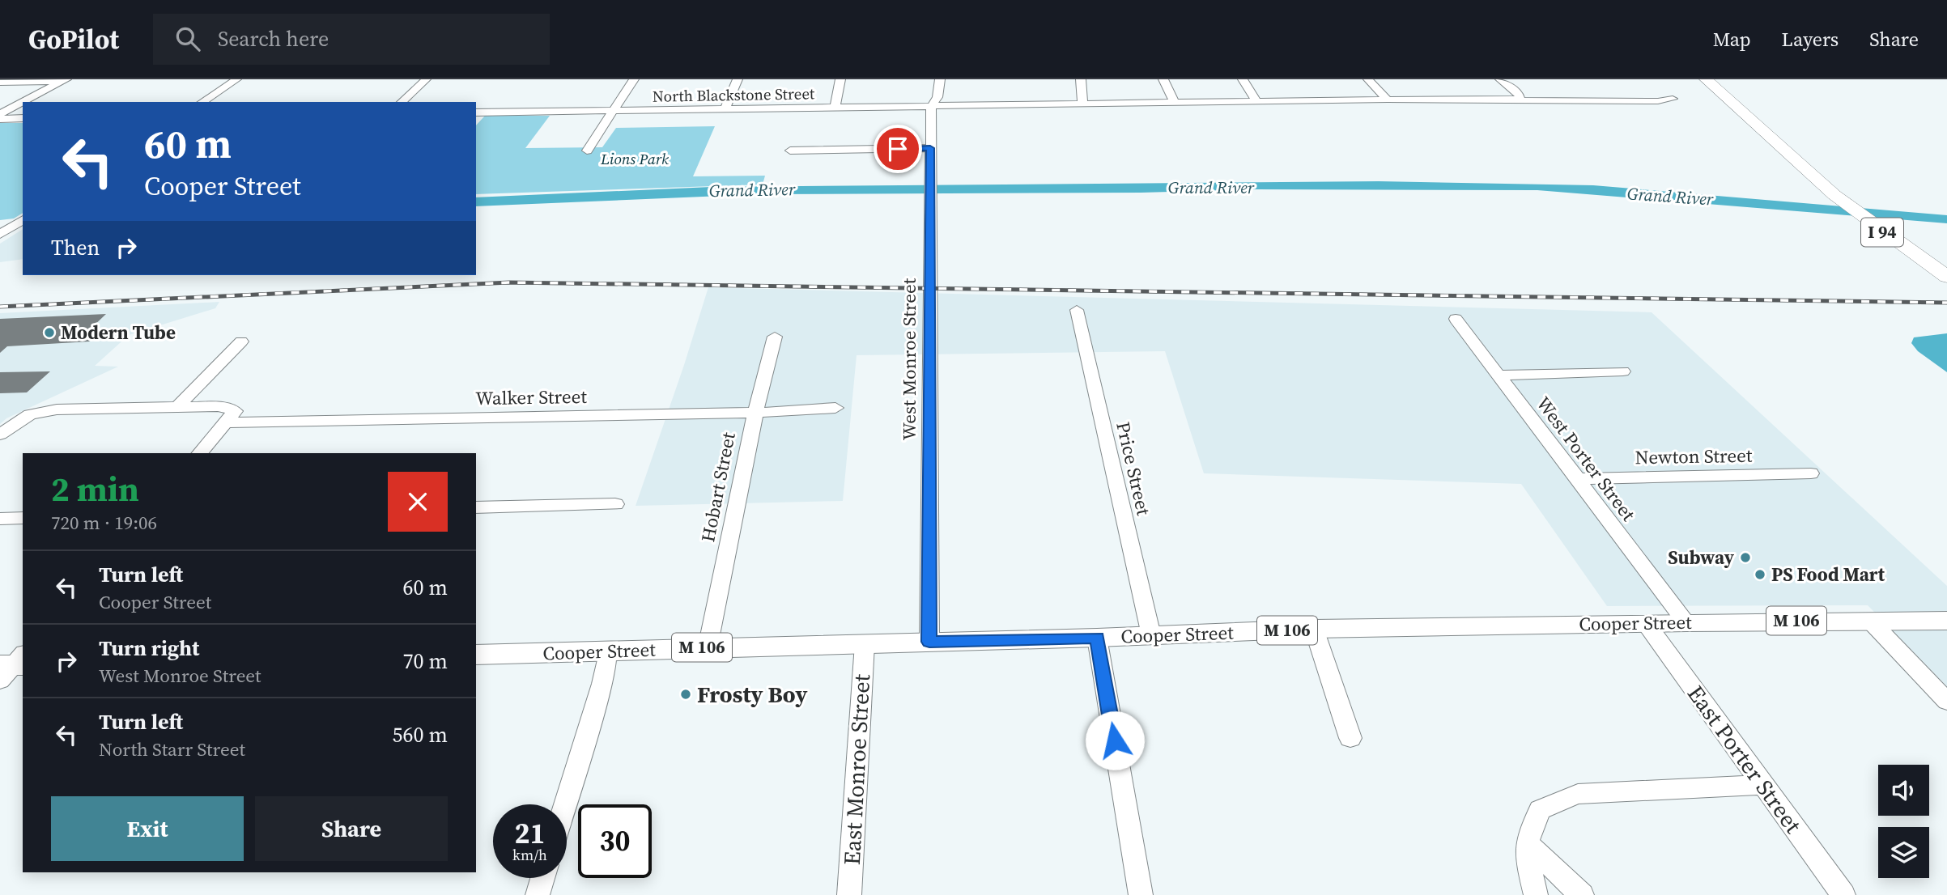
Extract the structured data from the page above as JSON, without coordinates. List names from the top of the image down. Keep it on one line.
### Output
{"streets":{"highway":["I 94"],"main road":["M 106","Cooper Street"],"street":["North Blackstone Street","West Monroe Street","Walker Street","Newton Street","West Porter Street","Price Street","Hobart Street","East Porter Street","East Monroe Street"]},"crossings":[["North Blackstone Street","West Monroe Street"],["West Monroe Street","Cooper Street"],["Walker Street","Hobart Street"],["Newton Street","West Porter Street"],["West Porter Street","Cooper Street"],["Price Street","Cooper Street"],["Hobart Street","Cooper Street"],["Cooper Street","East Porter Street"],["Cooper Street","East Monroe Street"]],"water":["Grand River"],"parks":["Lions Park"],"places":["Modern Tube","Subway","PS Food Mart","Frosty Boy"],"page":{"header":"GoPilot","search":"Search here","nav":["Map","Layers","Share"],"turn":["60 m","Cooper Street"],"then":"Then","heading":["2 min","720 m · 19:06"],"list":[{"name":"Turn left","note":"Cooper Street","value":"60 m"},{"name":"Turn right","note":"West Monroe Street","value":"70 m"},{"name":"Turn left","note":"North Starr Street","value":"560 m"}],"buttons":["Exit","Share"],"speed":"21 km/h","limit":"30"}}
